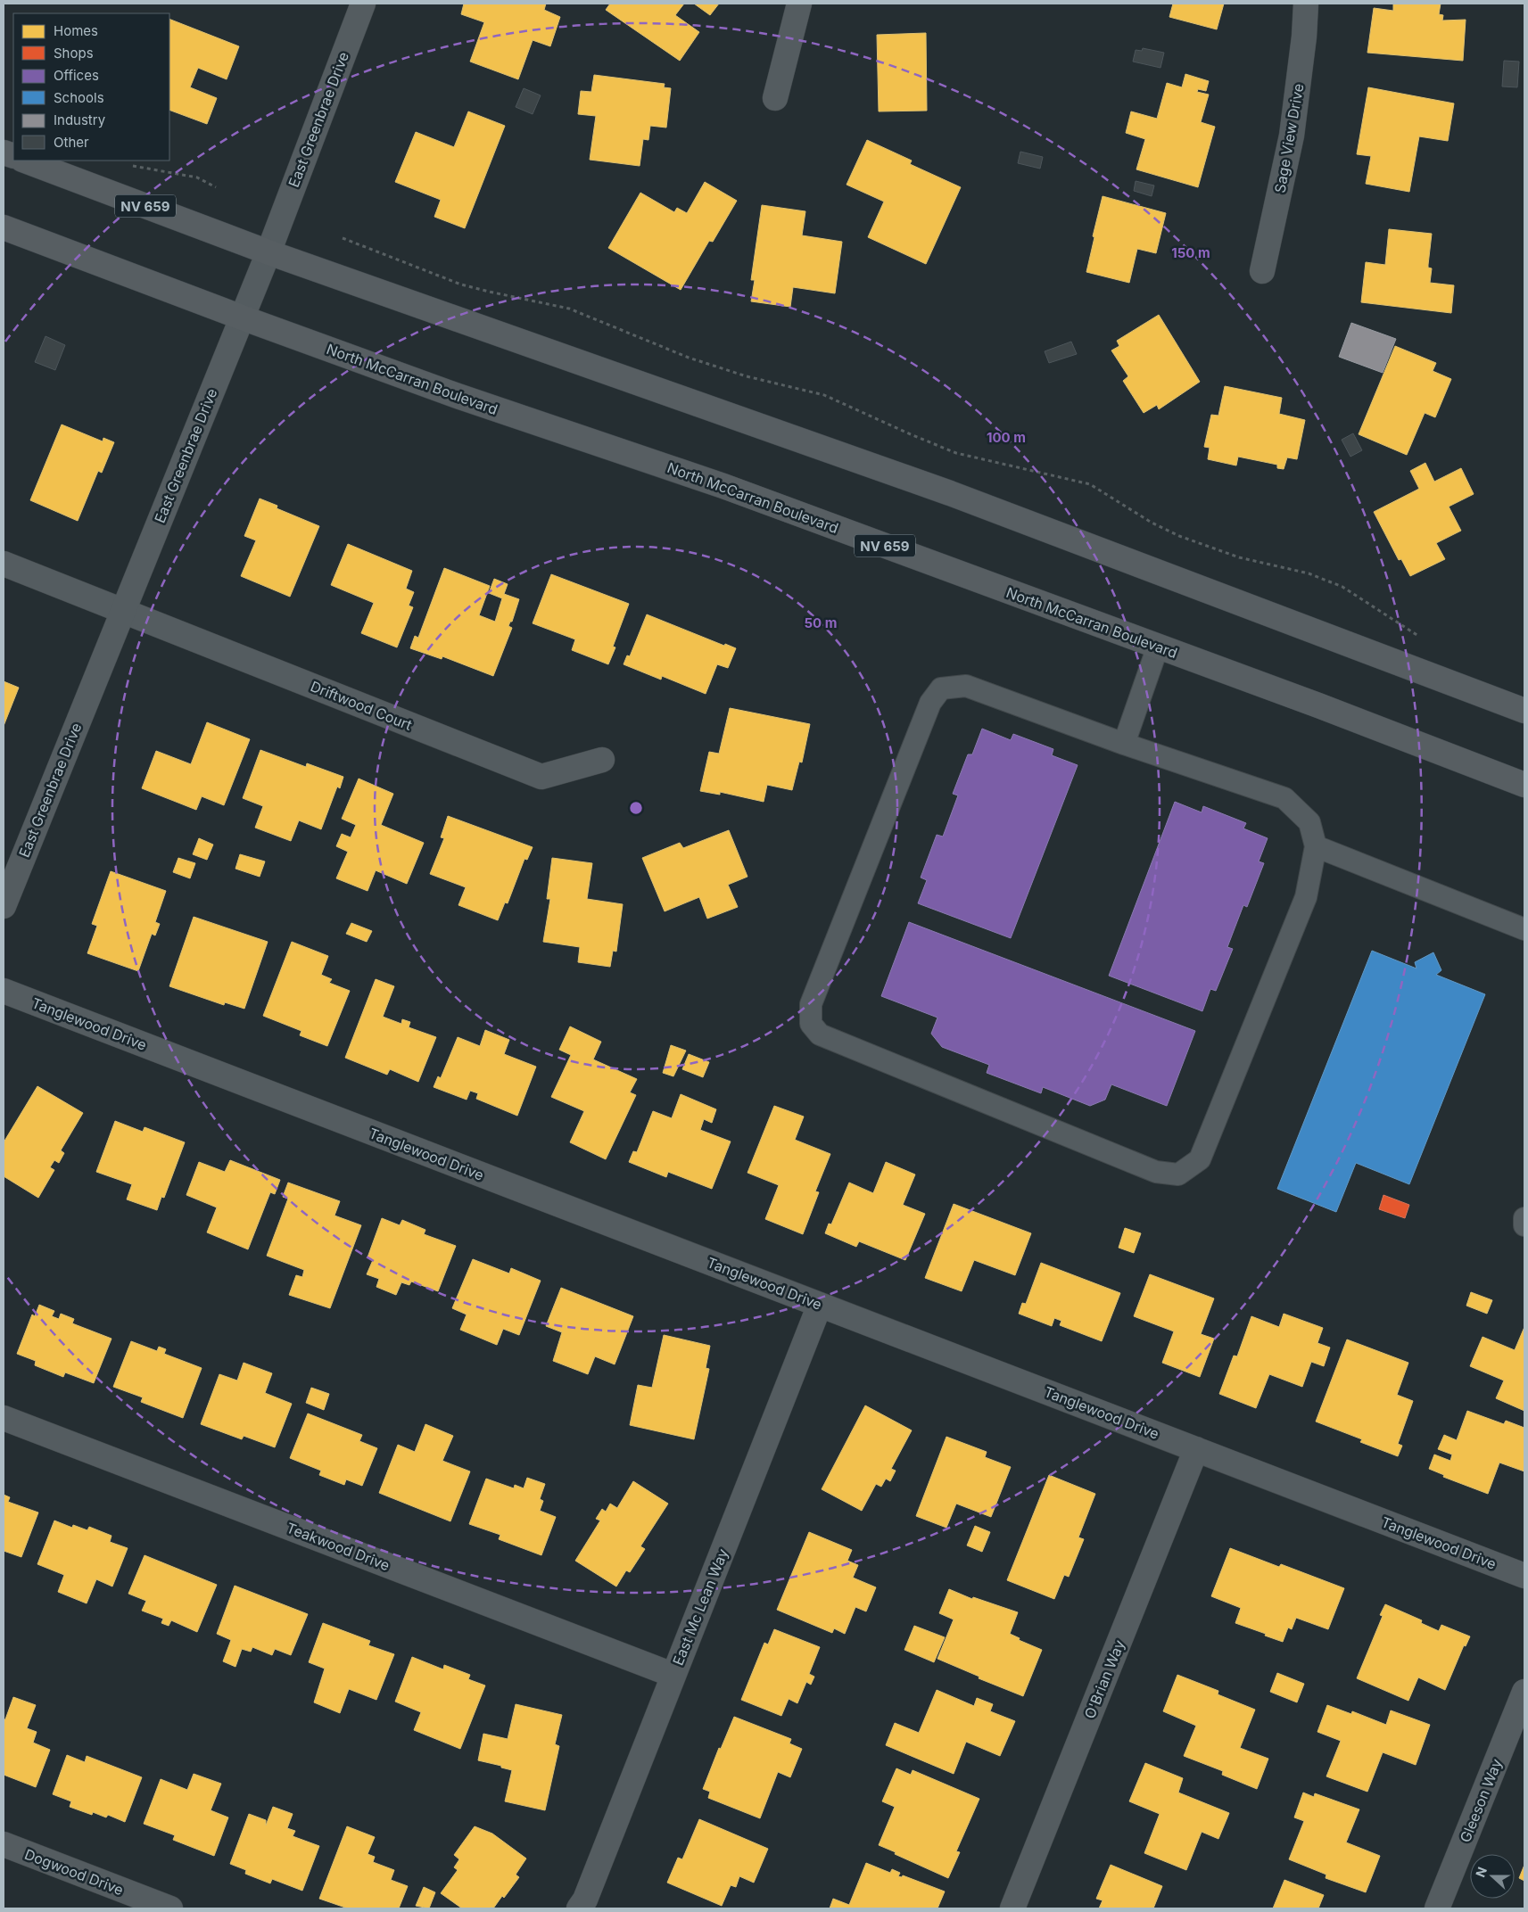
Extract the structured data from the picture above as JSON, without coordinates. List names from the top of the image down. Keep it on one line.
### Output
{"streets":{"main road":["NV 659","North McCarran Boulevard"],"street":["East Greenbrae Drive","Sage View Drive","Driftwood Court","Tanglewood Drive","Teakwood Drive","East Mc Lean Way","O'Brian Way","Gleeson Way","Dogwood Drive"]},"crossings":[["East Greenbrae Drive","NV 659"],["East Greenbrae Drive","North McCarran Boulevard"],["East Greenbrae Drive","Driftwood Court"],["Tanglewood Drive","East Mc Lean Way"],["Tanglewood Drive","O'Brian Way"],["Teakwood Drive","East Mc Lean Way"]],"legend":["Homes","Shops","Offices","Schools","Industry","Other"],"north":"left","rings":["150 m","100 m","50 m"]}
